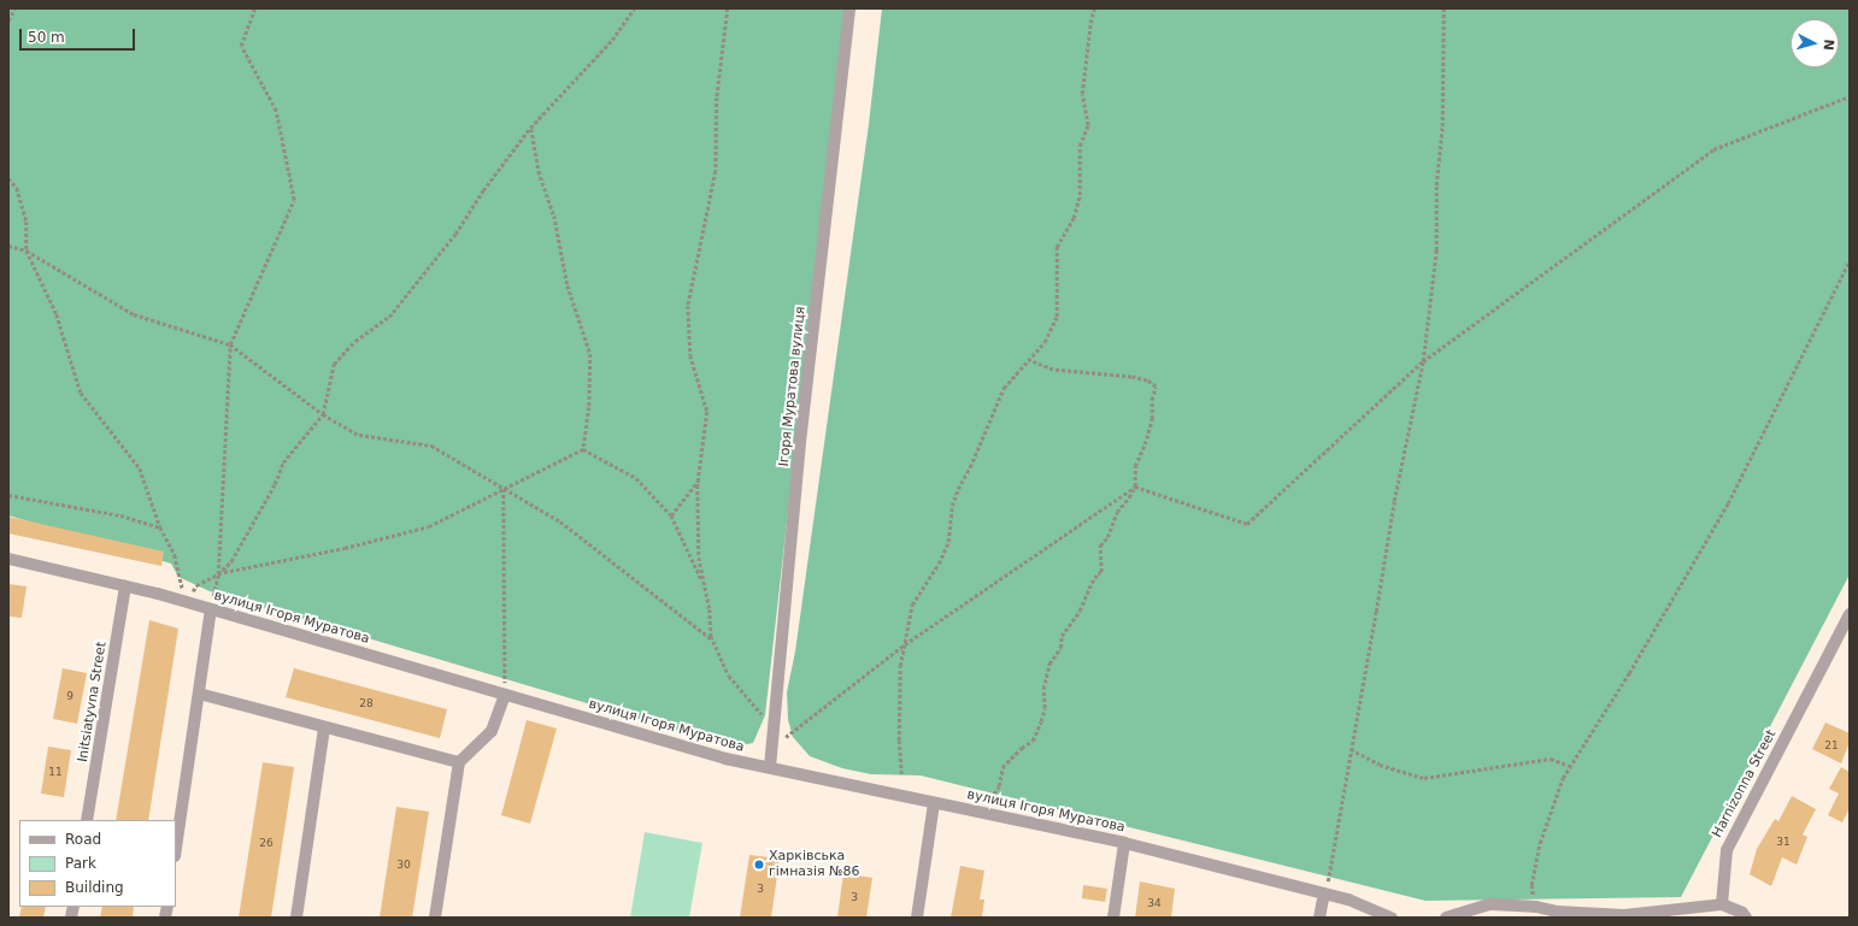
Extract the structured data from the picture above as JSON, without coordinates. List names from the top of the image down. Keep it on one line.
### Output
{"streets":{"street":["Ігоря Муратова вулиця","вулиця Ігоря Муратова","Initsiatyvna Street","Harnizonna Street"]},"crossings":[["Ігоря Муратова вулиця","вулиця Ігоря Муратова"],["вулиця Ігоря Муратова","Initsiatyvna Street"]],"places":["Харківська гімназія №86"],"house_numbers":["9","28","21","11","31","26","30","3","3","34"],"legend":["Road","Park","Building"],"scale_bar":"50 m","north":"right"}
